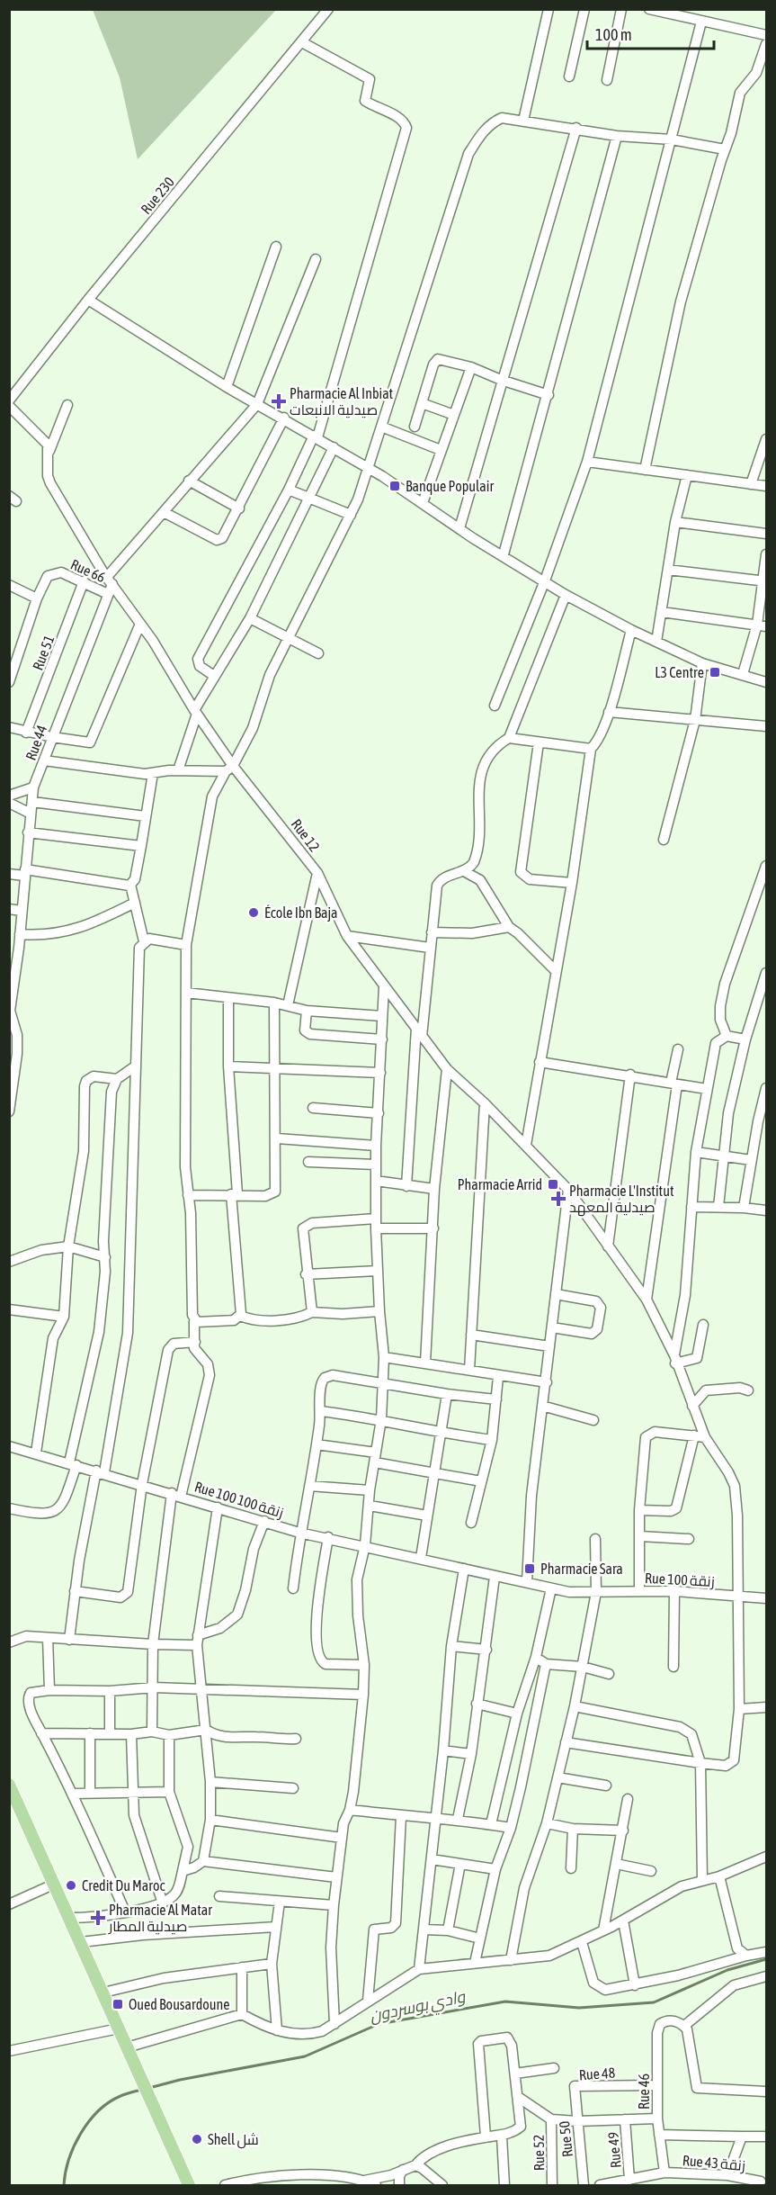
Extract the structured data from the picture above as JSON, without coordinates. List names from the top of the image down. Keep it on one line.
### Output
{"streets":{"street":["Rue 230","Rue 66","Rue 51","Rue 44","Rue 12","Rue 100 زنقة 100","Rue 100 زنقة","Rue 48","Rue 46","Rue 50","Rue 49","Rue 52","Rue زنقة 43"]},"crossings":[["Rue 66","Rue 51"],["Rue 66","Rue 44"],["Rue 44","Rue 12"],["Rue 12","Rue 100 زنقة"],["Rue 100 زنقة 100","Rue 100 زنقة"],["Rue 48","Rue 46"],["Rue 48","Rue 50"],["Rue 46","Rue زنقة 43"],["Rue 49","Rue زنقة 43"]],"water":["وادي بوسردون"],"places":{"health":["Pharmacie Al Inbiat صيدلية الانبعات","Pharmacie L'Institut صيدلية المعهد","Pharmacie Al Matar صيدلية المطار"],"transit":["Banque Populair","L3 Centre","Pharmacie Arrid","Pharmacie Sara","Oued Bousardoune"],"other":["École Ibn Baja","Credit Du Maroc","Shell شل"]},"scale_bar":"100 m"}
